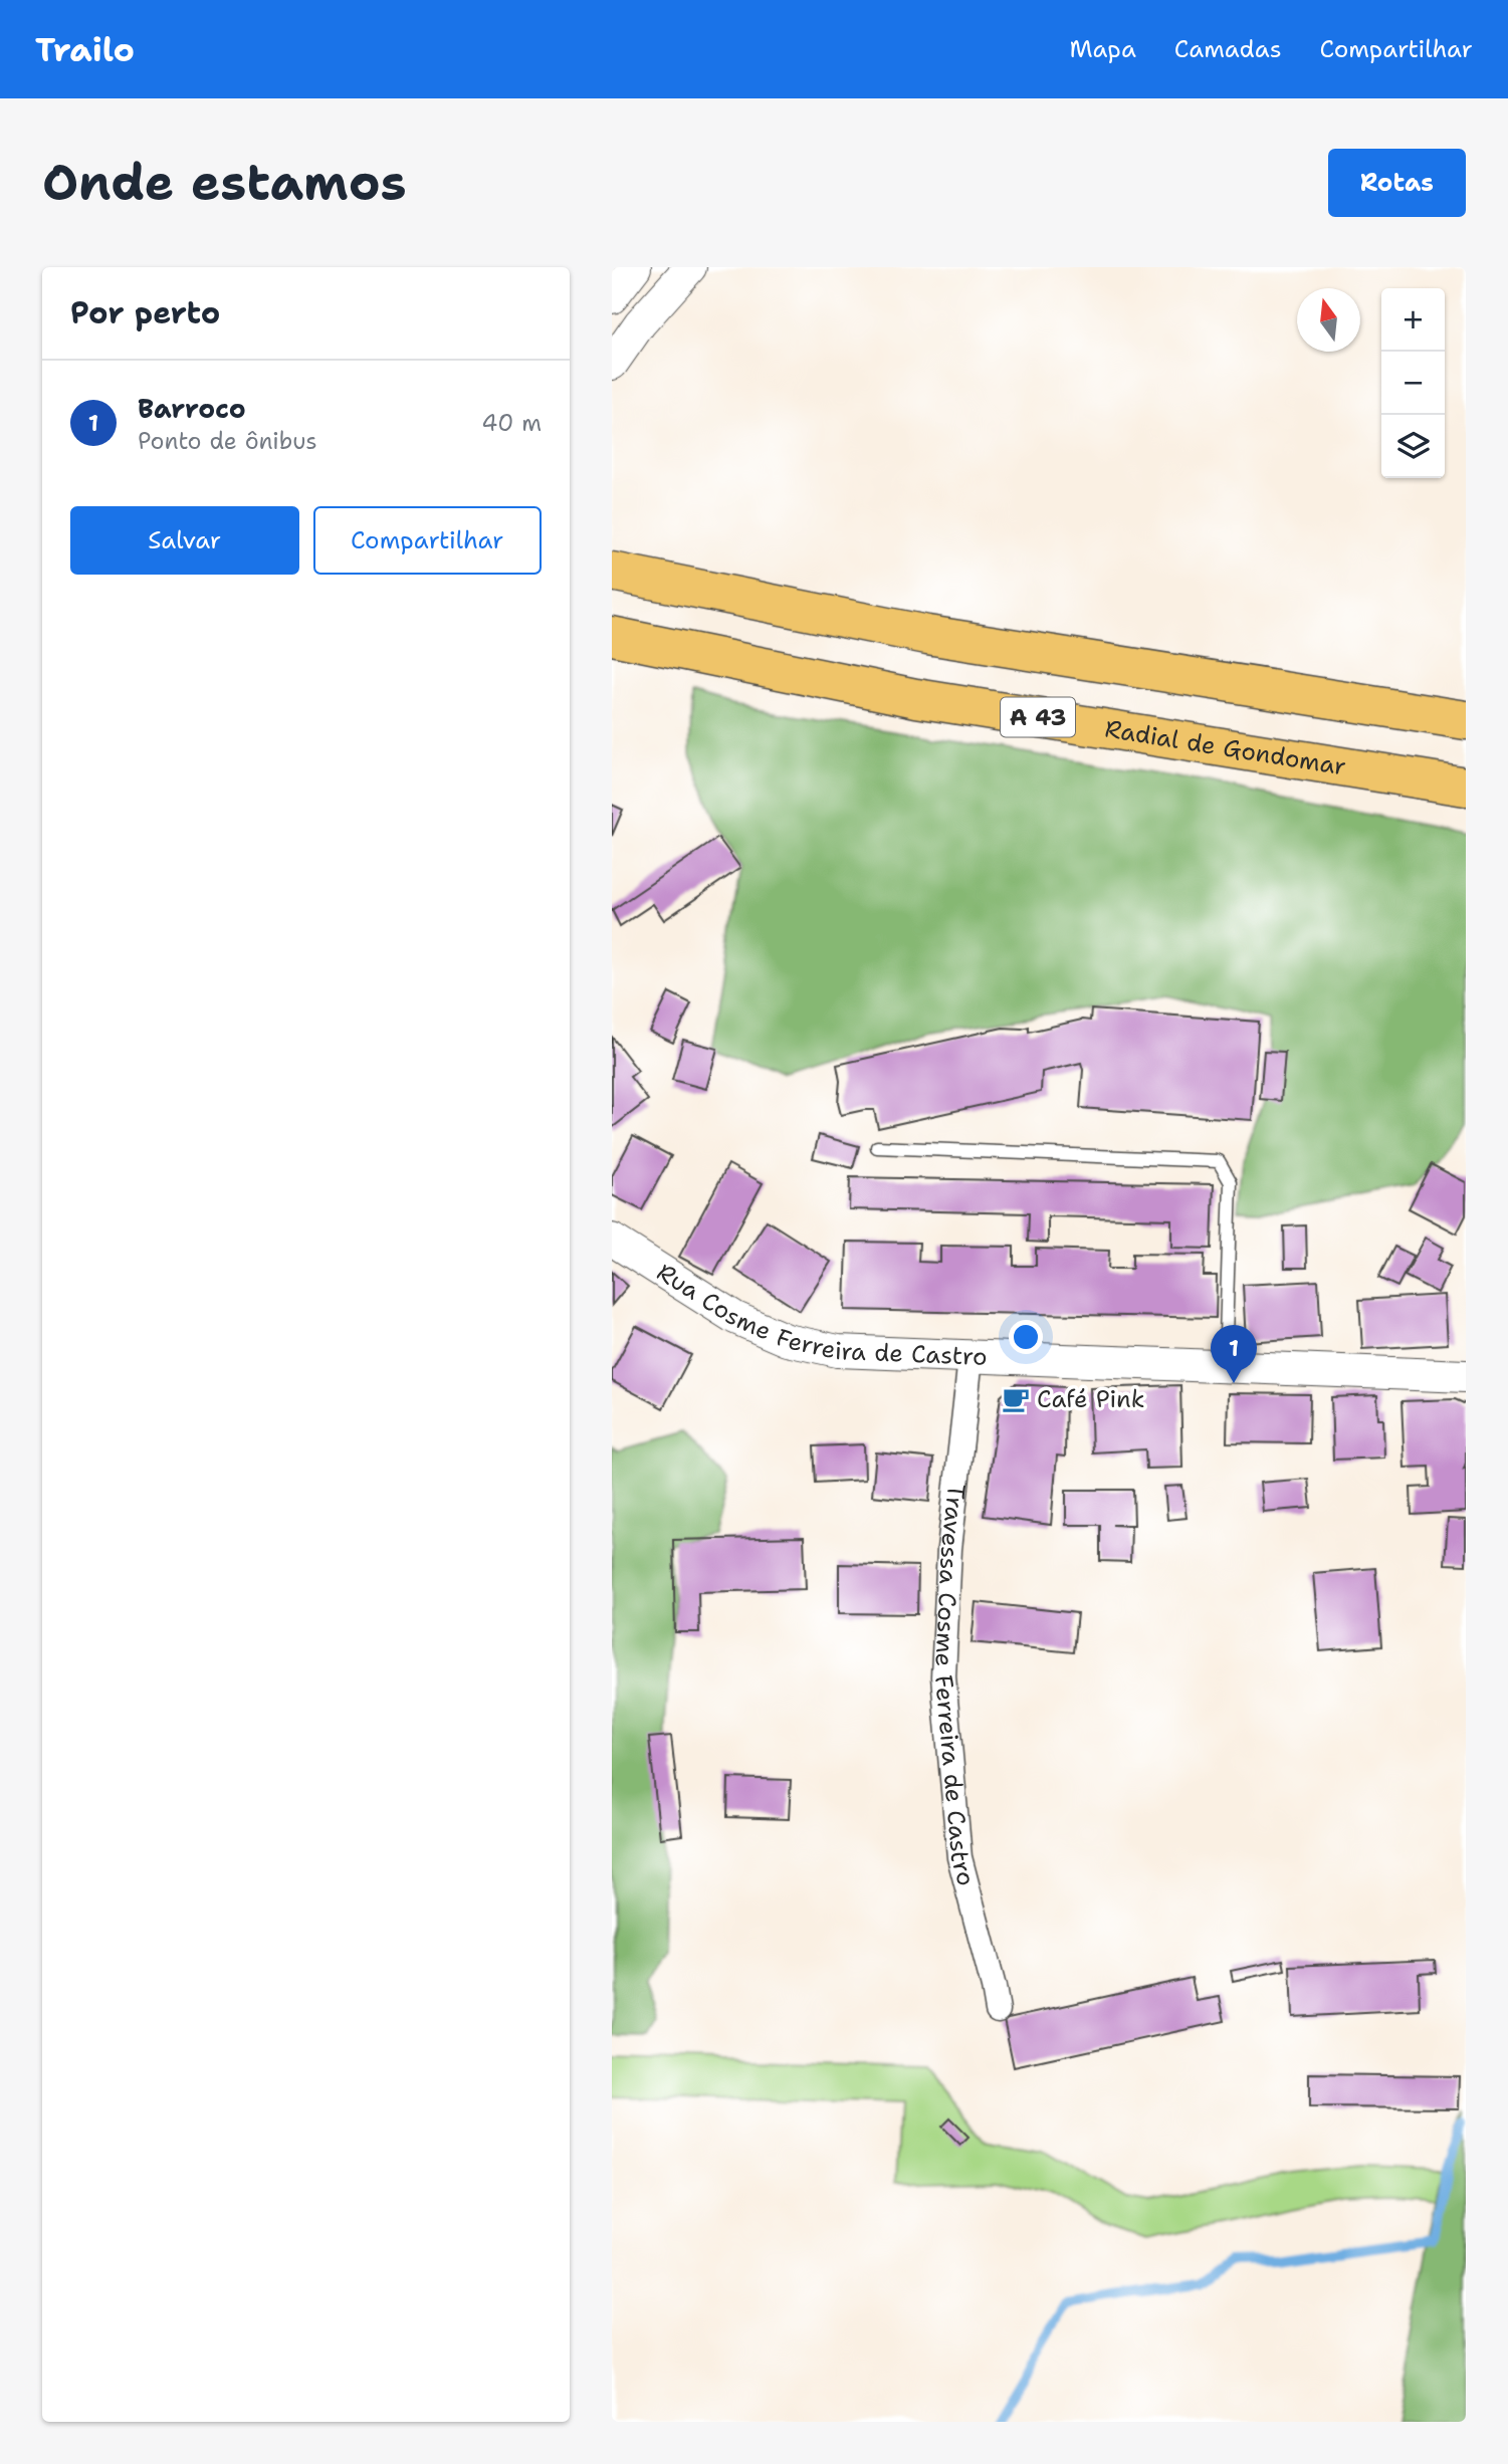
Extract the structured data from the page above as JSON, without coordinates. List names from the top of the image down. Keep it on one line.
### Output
{"streets":{"highway":["A 43","Radial de Gondomar"],"street":["Rua Cosme Ferreira de Castro","Travessa Cosme Ferreira de Castro"]},"crossings":[["Rua Cosme Ferreira de Castro","Travessa Cosme Ferreira de Castro"]],"places":{"cafe":["Café Pink"]},"north":"top","page":{"header":"Trailo","nav":["Mapa","Camadas","Compartilhar"],"buttons":["Rotas",["Salvar","Compartilhar"]],"title":"Onde estamos","heading":"Por perto","map_buttons":["+","−"],"list":[{"mark":"1","name":"Barroco","note":"Ponto de ônibus","value":"40 m"}],"pins":"1"}}
